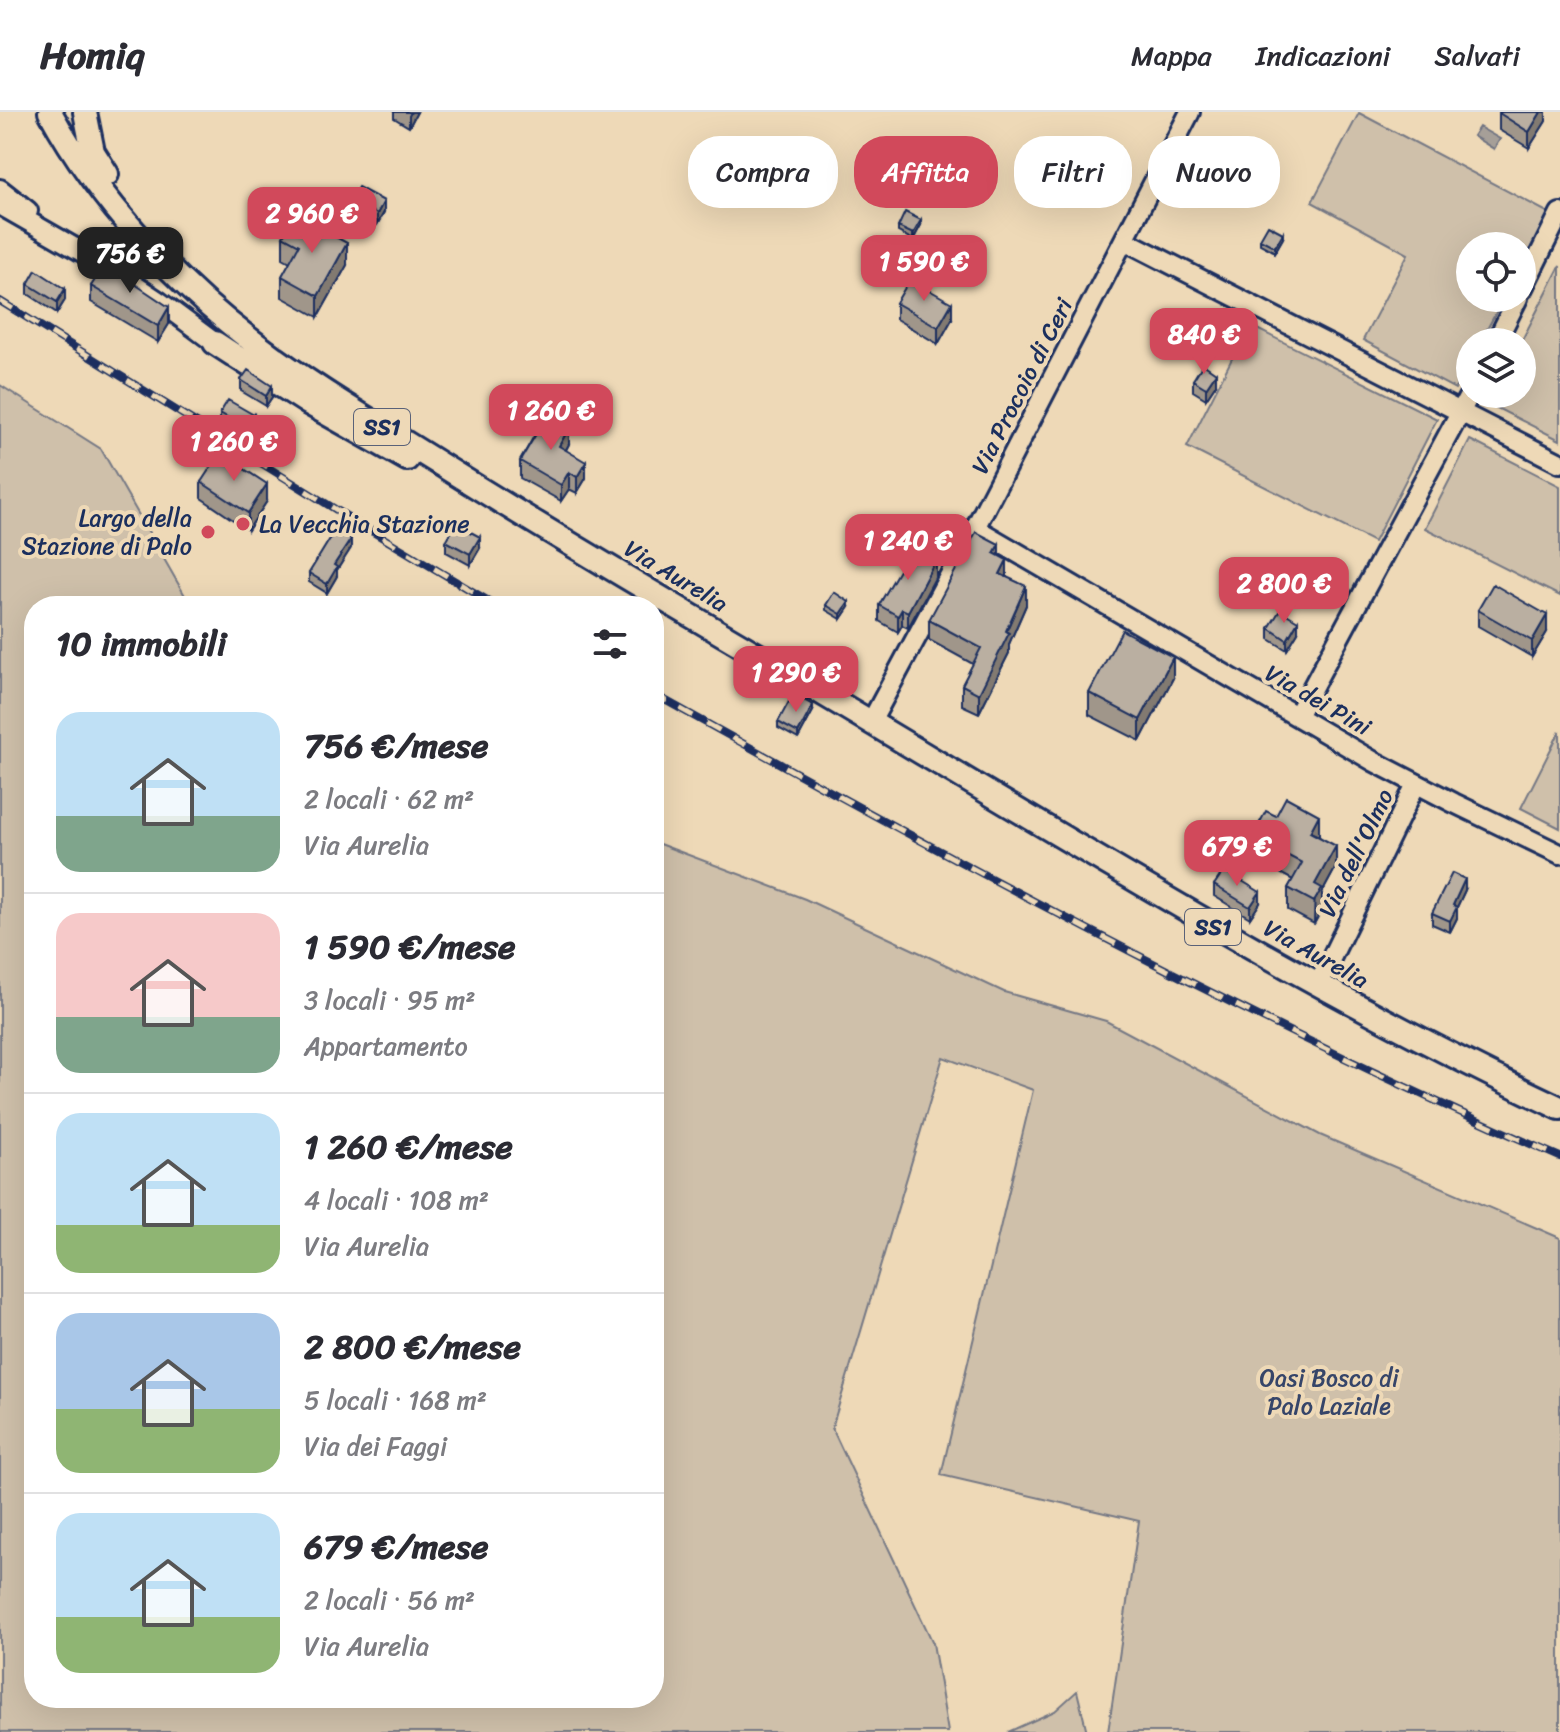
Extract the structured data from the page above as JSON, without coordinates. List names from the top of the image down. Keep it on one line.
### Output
{"streets":{"main road":["SS1","Via Aurelia"],"street":["Via Procoio di Ceri","Via dei Pini","Via dell'Olmo"]},"crossings":[["Via Procoio di Ceri","Via Aurelia"],["Via Procoio di Ceri","Via dei Pini"],["Via Aurelia","Via dell'Olmo"],["Via dei Pini","Via dell'Olmo"]],"parks":["Oasi Bosco di Palo Laziale"],"places":["La Vecchia Stazione","Largo della Stazione di Palo"],"page":{"header":"Homiq","nav":["Mappa","Indicazioni","Salvati"],"chip":["Compra","Affitta","Filtri","Nuovo"],"price":["2 960 €","756 €","1 590 €","840 €","1 260 €","1 260 €","1 240 €","2 800 €","1 290 €","679 €"],"heading":"10 immobili","list":[{"name":"756 €/mese","note":"2 locali · 62 m² · Via Aurelia"},{"name":"1 590 €/mese","note":"3 locali · 95 m² · Appartamento"},{"name":"1 260 €/mese","note":"4 locali · 108 m² · Via Aurelia"},{"name":"2 800 €/mese","note":"5 locali · 168 m² · Via dei Faggi"},{"name":"679 €/mese","note":"2 locali · 56 m² · Via Aurelia"}]}}
